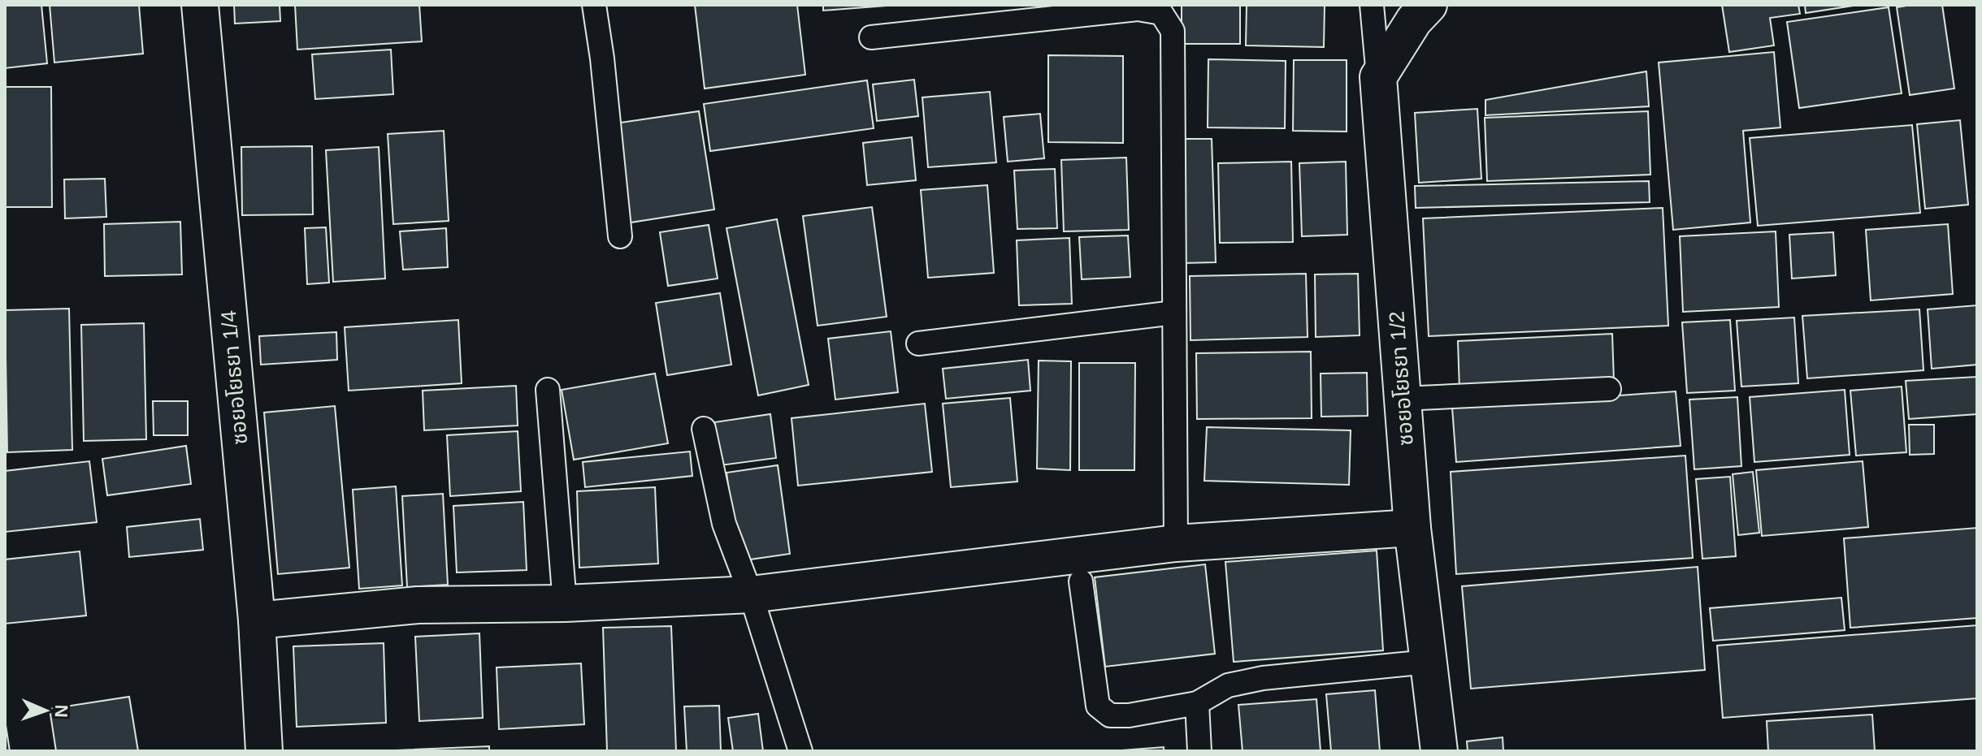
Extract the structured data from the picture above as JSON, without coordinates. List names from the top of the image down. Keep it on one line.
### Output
{"streets":{"street":["ซอยอโยธยา 1/4","ซอยอโยธยา 1/2"]},"north":"right"}
